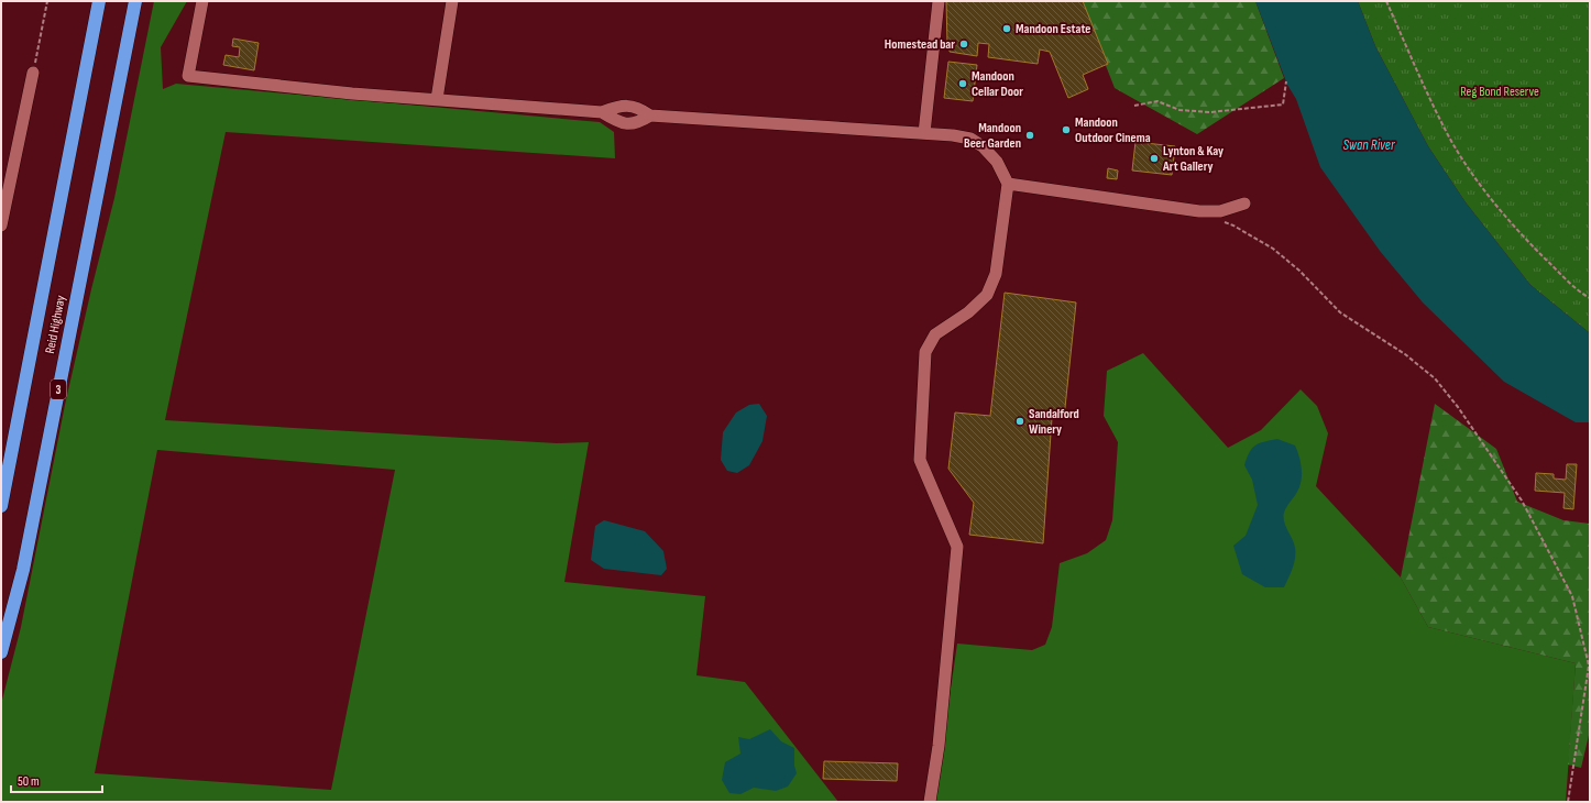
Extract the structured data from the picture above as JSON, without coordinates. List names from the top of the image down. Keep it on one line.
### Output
{"streets":{"highway":["Reid Highway","3"]},"water":["Swan River"],"parks":["Reg Bond Reserve"],"places":["Mandoon Estate","Homestead bar","Mandoon Cellar Door","Mandoon Outdoor Cinema","Mandoon Beer Garden","Lynton & Kay Art Gallery","Sandalford Winery"],"scale_bar":"50 m"}
